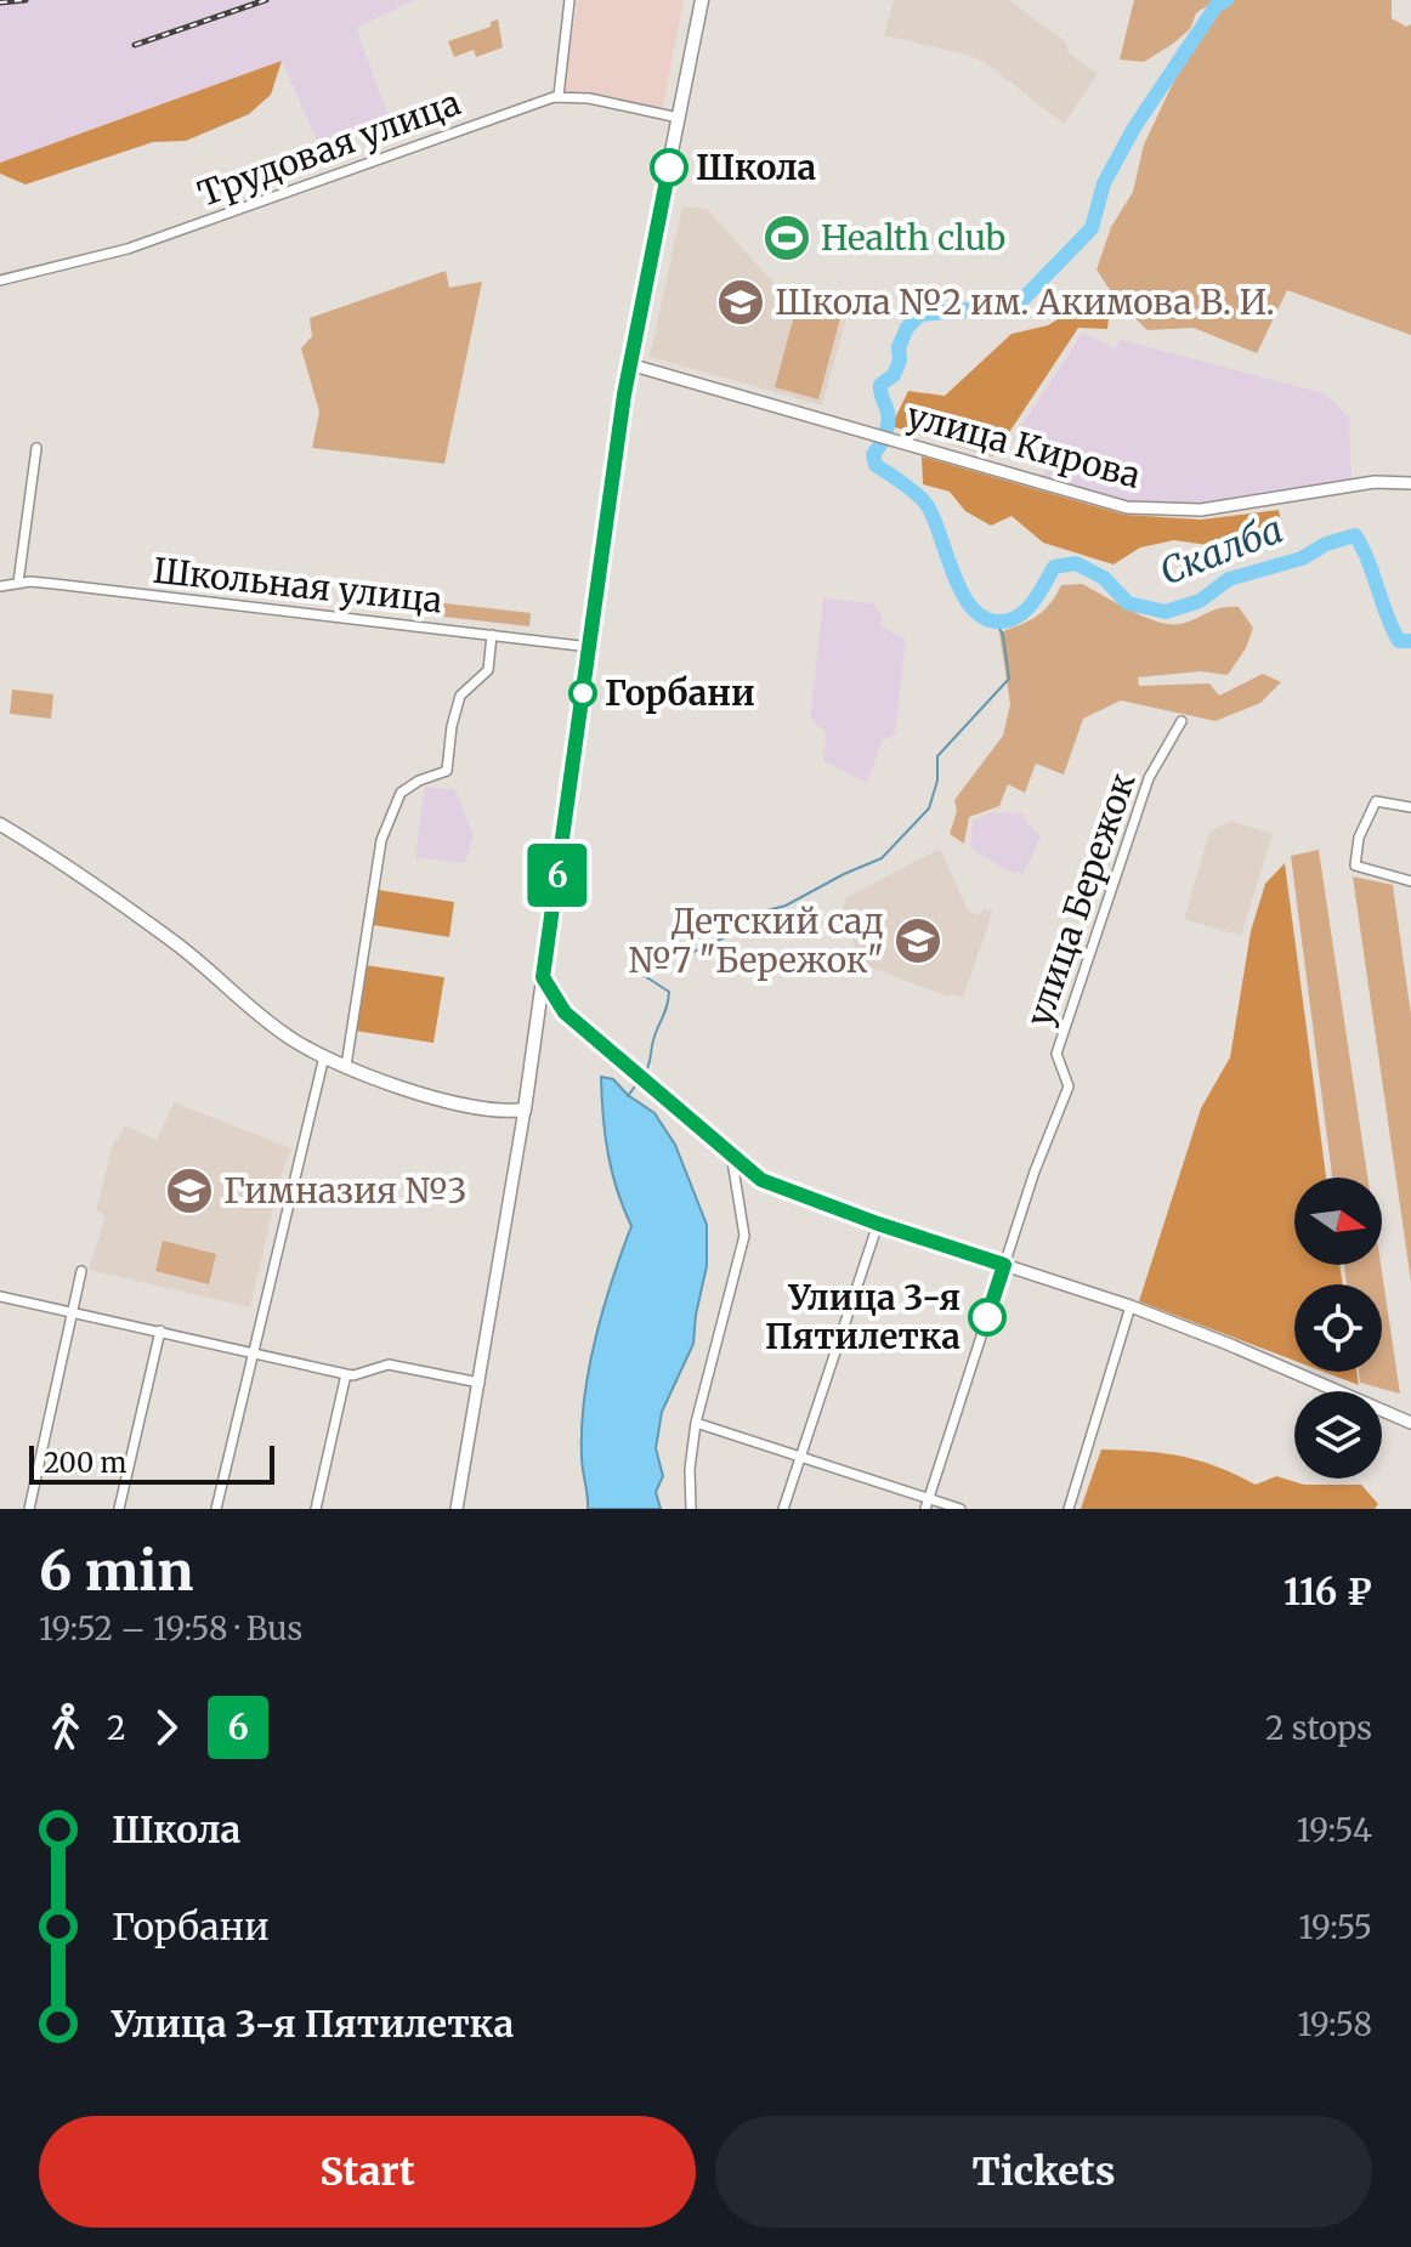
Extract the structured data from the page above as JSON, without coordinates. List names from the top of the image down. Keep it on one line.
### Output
{"streets":{"street":["Трудовая улица","улица Кирова","Школьная улица","улица Бережок"]},"water":["Скалба"],"places":{"other":["Школа","Горбани","Улица 3-я Пятилетка"],"sports":["Health club"],"school or university":["Школа №2 им. Акимова В. И.","Детский сад №7 \"Бережок\"","Гимназия №3"]},"lines":["bus line 6"],"scale_bar":"200 m","north":"right","page":{"on_map":"6","scale":"200 m","heading":["6 min","19:52 – 19:58 · Bus","116 ₽"],"legs":["2","6","2 stops"],"list":[{"name":"Школа","value":"19:54"},{"name":"Горбани","value":"19:55"},{"name":"Улица 3-я Пятилетка","value":"19:58"}],"buttons":["Start","Tickets"]}}
